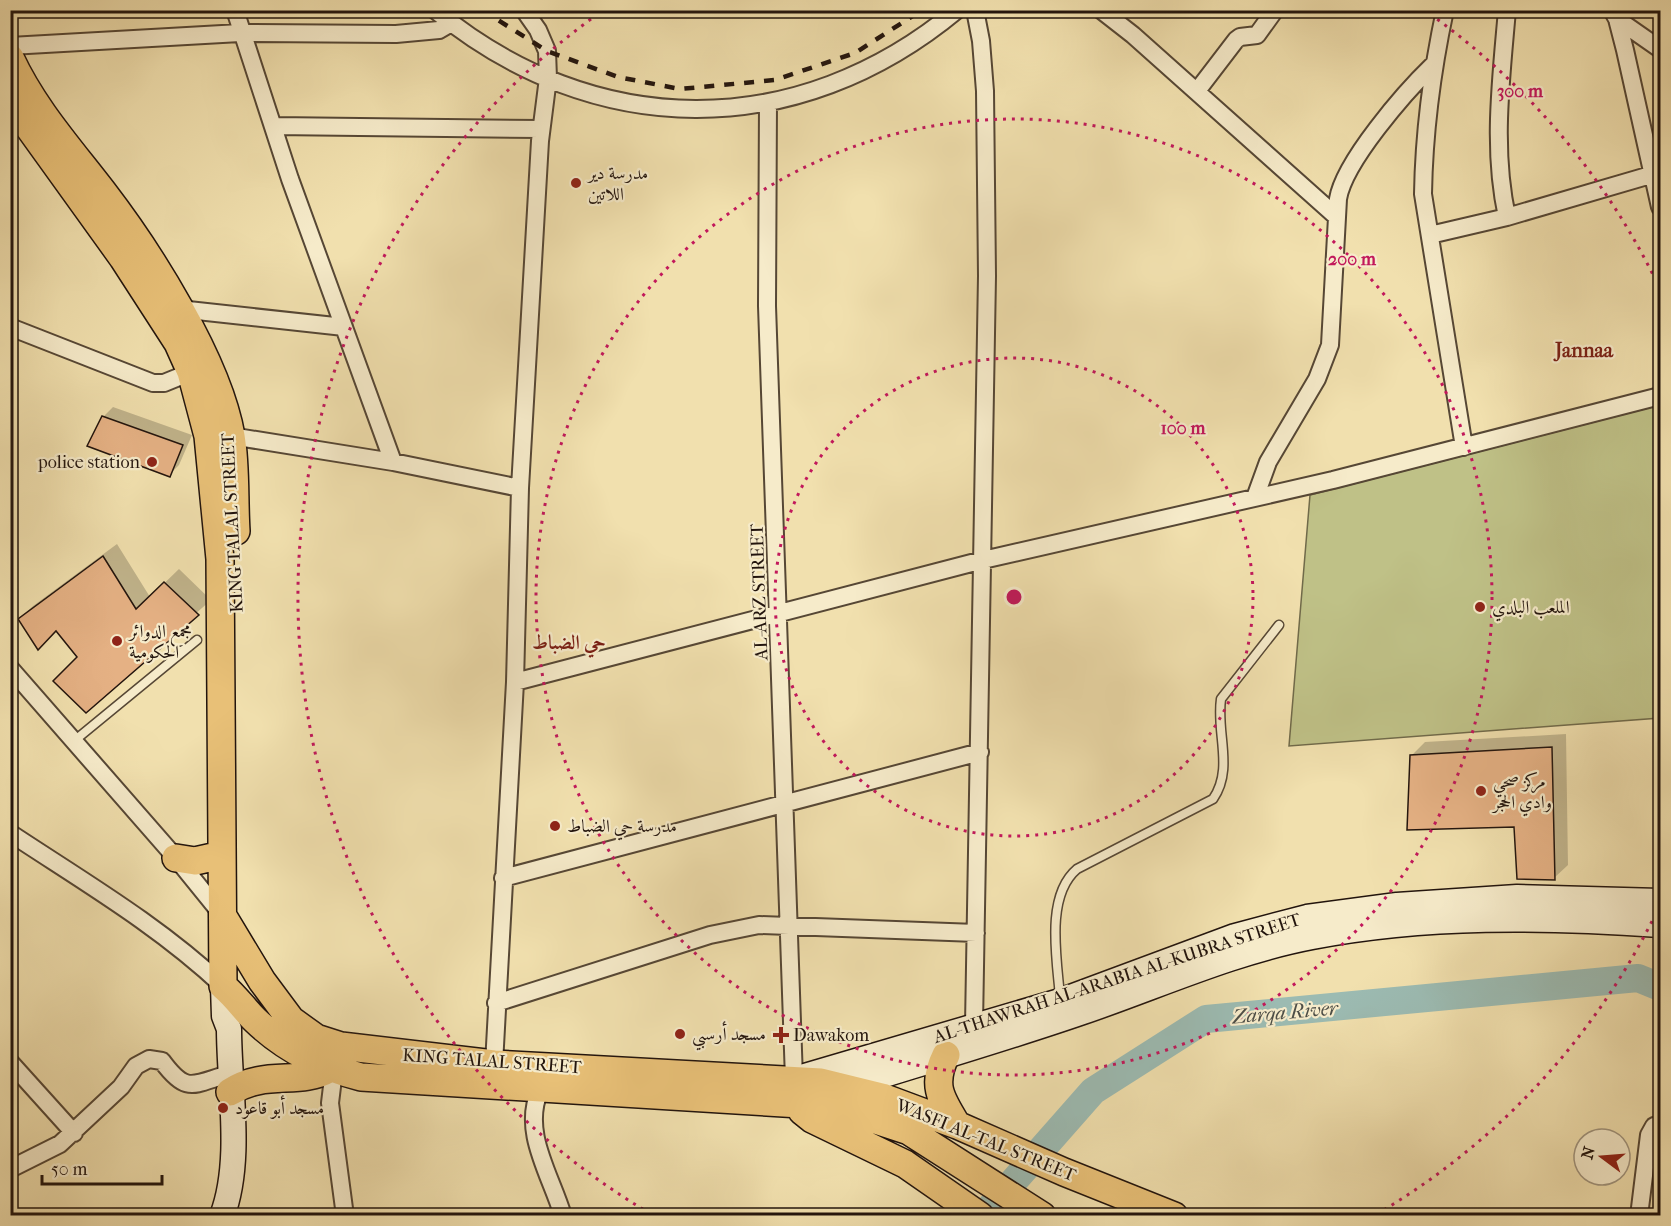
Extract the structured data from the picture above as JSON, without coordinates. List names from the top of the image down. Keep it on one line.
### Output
{"streets":{"main road":["KING TALAL STREET","AL-THAWRAH AL-ARABIA AL-KUBRA STREET","WASFI AL-TAL STREET"],"street":["AL-ARZ STREET"]},"crossings":[["KING TALAL STREET","AL-ARZ STREET"],["KING TALAL STREET","AL-THAWRAH AL-ARABIA AL-KUBRA STREET"],["KING TALAL STREET","WASFI AL-TAL STREET"],["AL-ARZ STREET","AL-THAWRAH AL-ARABIA AL-KUBRA STREET"],["AL-ARZ STREET","WASFI AL-TAL STREET"],["AL-THAWRAH AL-ARABIA AL-KUBRA STREET","WASFI AL-TAL STREET"]],"districts":["Jannaa","حي الضباط"],"water":["Zarqa River"],"places":{"other":["مدرسة دير اللاتين","police station","الملعب البلدي","مجمع الدوائر الحكومية","مركز صحي وادي الحجر","مدرسة حي الضباط","مسجد أرسبي","مسجد أبو قاعود"],"health":["Dawakom"]},"scale_bar":"50 m","north":"left","rings":["300 m","200 m","100 m"]}
